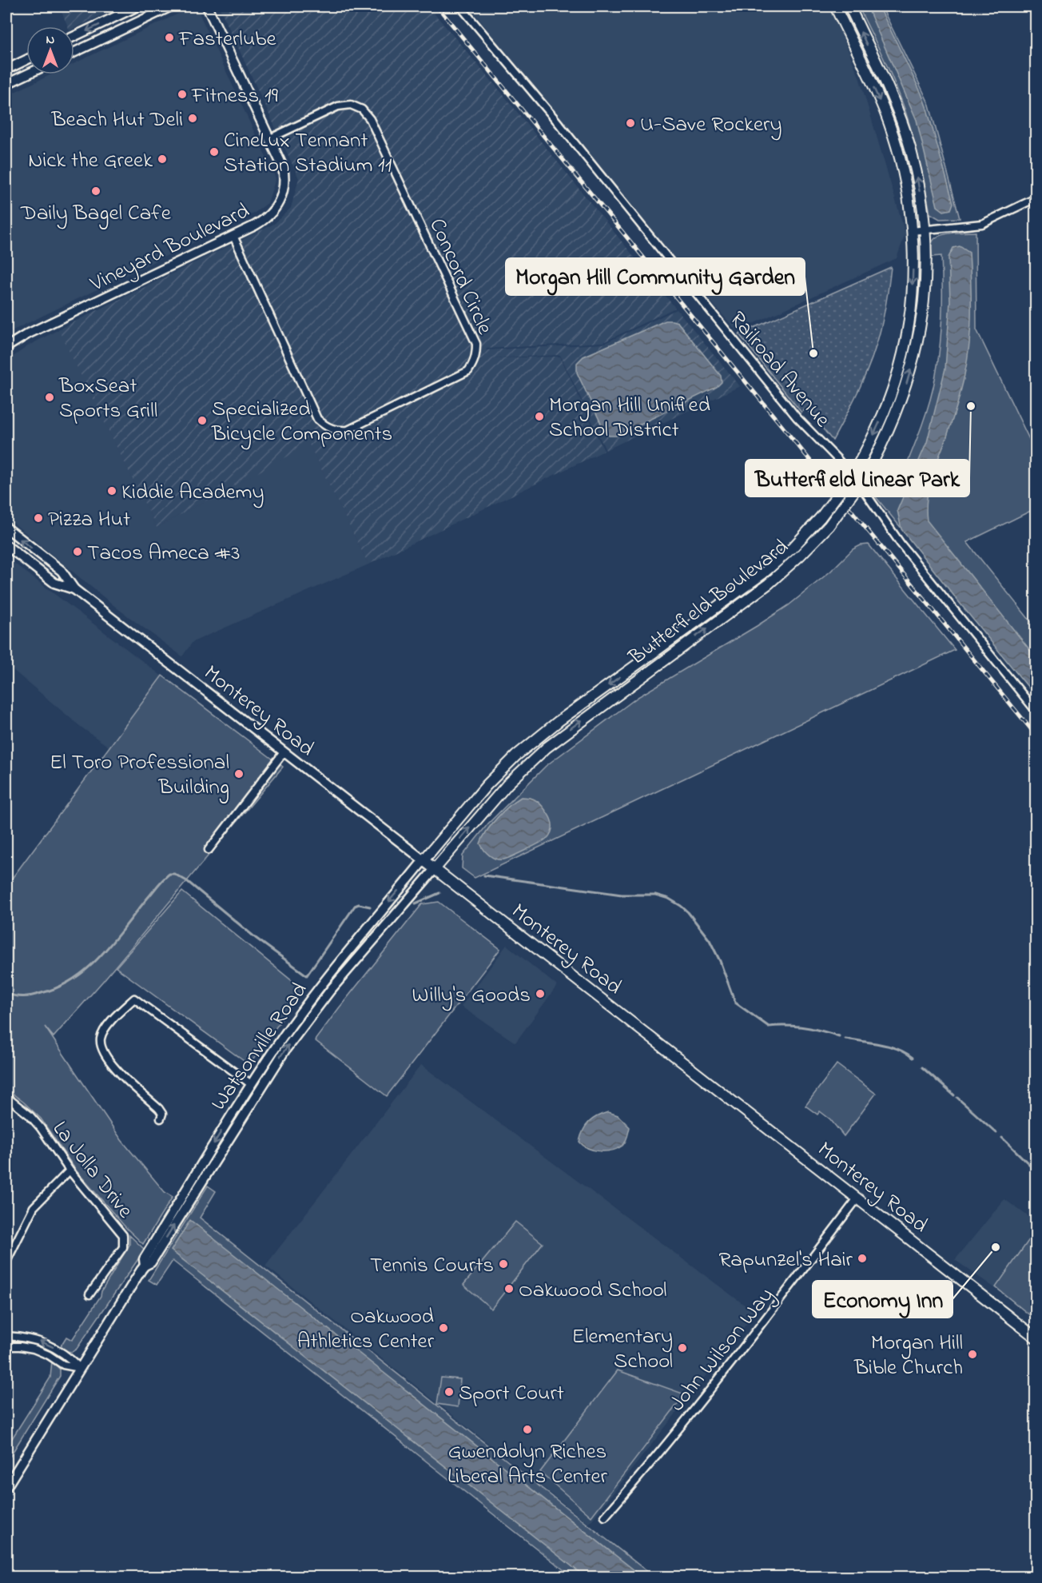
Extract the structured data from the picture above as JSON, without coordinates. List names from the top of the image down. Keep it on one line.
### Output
{"streets":{"main road":["Vineyard Boulevard","Butterfield Boulevard","Monterey Road","Watsonville Road"],"street":["Concord Circle","Railroad Avenue","La Jolla Drive","John Wilson Way"]},"crossings":[["Vineyard Boulevard","Concord Circle"],["Butterfield Boulevard","Monterey Road"],["Butterfield Boulevard","Watsonville Road"],["Monterey Road","Watsonville Road"],["Monterey Road","John Wilson Way"]],"places":["Fasterlube","Fitness 19","Beach Hut Deli","U-Save Rockery","CineLux Tennant Station Stadium 11","Nick the Greek","Daily Bagel Cafe","Morgan Hill Community Garden","BoxSeat Sports Grill","Butterfield Linear Park","Morgan Hill Unified School District","Specialized Bicycle Components","Kiddie Academy","Pizza Hut","Tacos Ameca #3","El Toro Professional Building","Willy's Goods","Economy Inn","Rapunzel's Hair","Tennis Courts","Oakwood School","Oakwood Athletics Center","Elementary School","Morgan Hill Bible Church","Sport Court","Gwendolyn Riches Liberal Arts Center"],"north":"top"}
